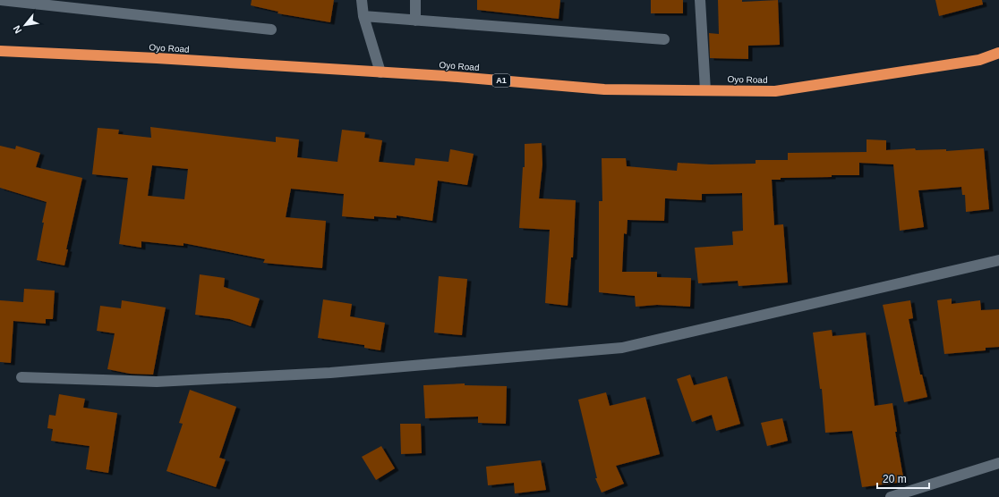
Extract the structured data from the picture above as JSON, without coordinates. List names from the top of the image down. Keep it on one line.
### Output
{"streets":{"highway":["Oyo Road","A1"]},"scale_bar":"20 m","north":"bottom left"}
